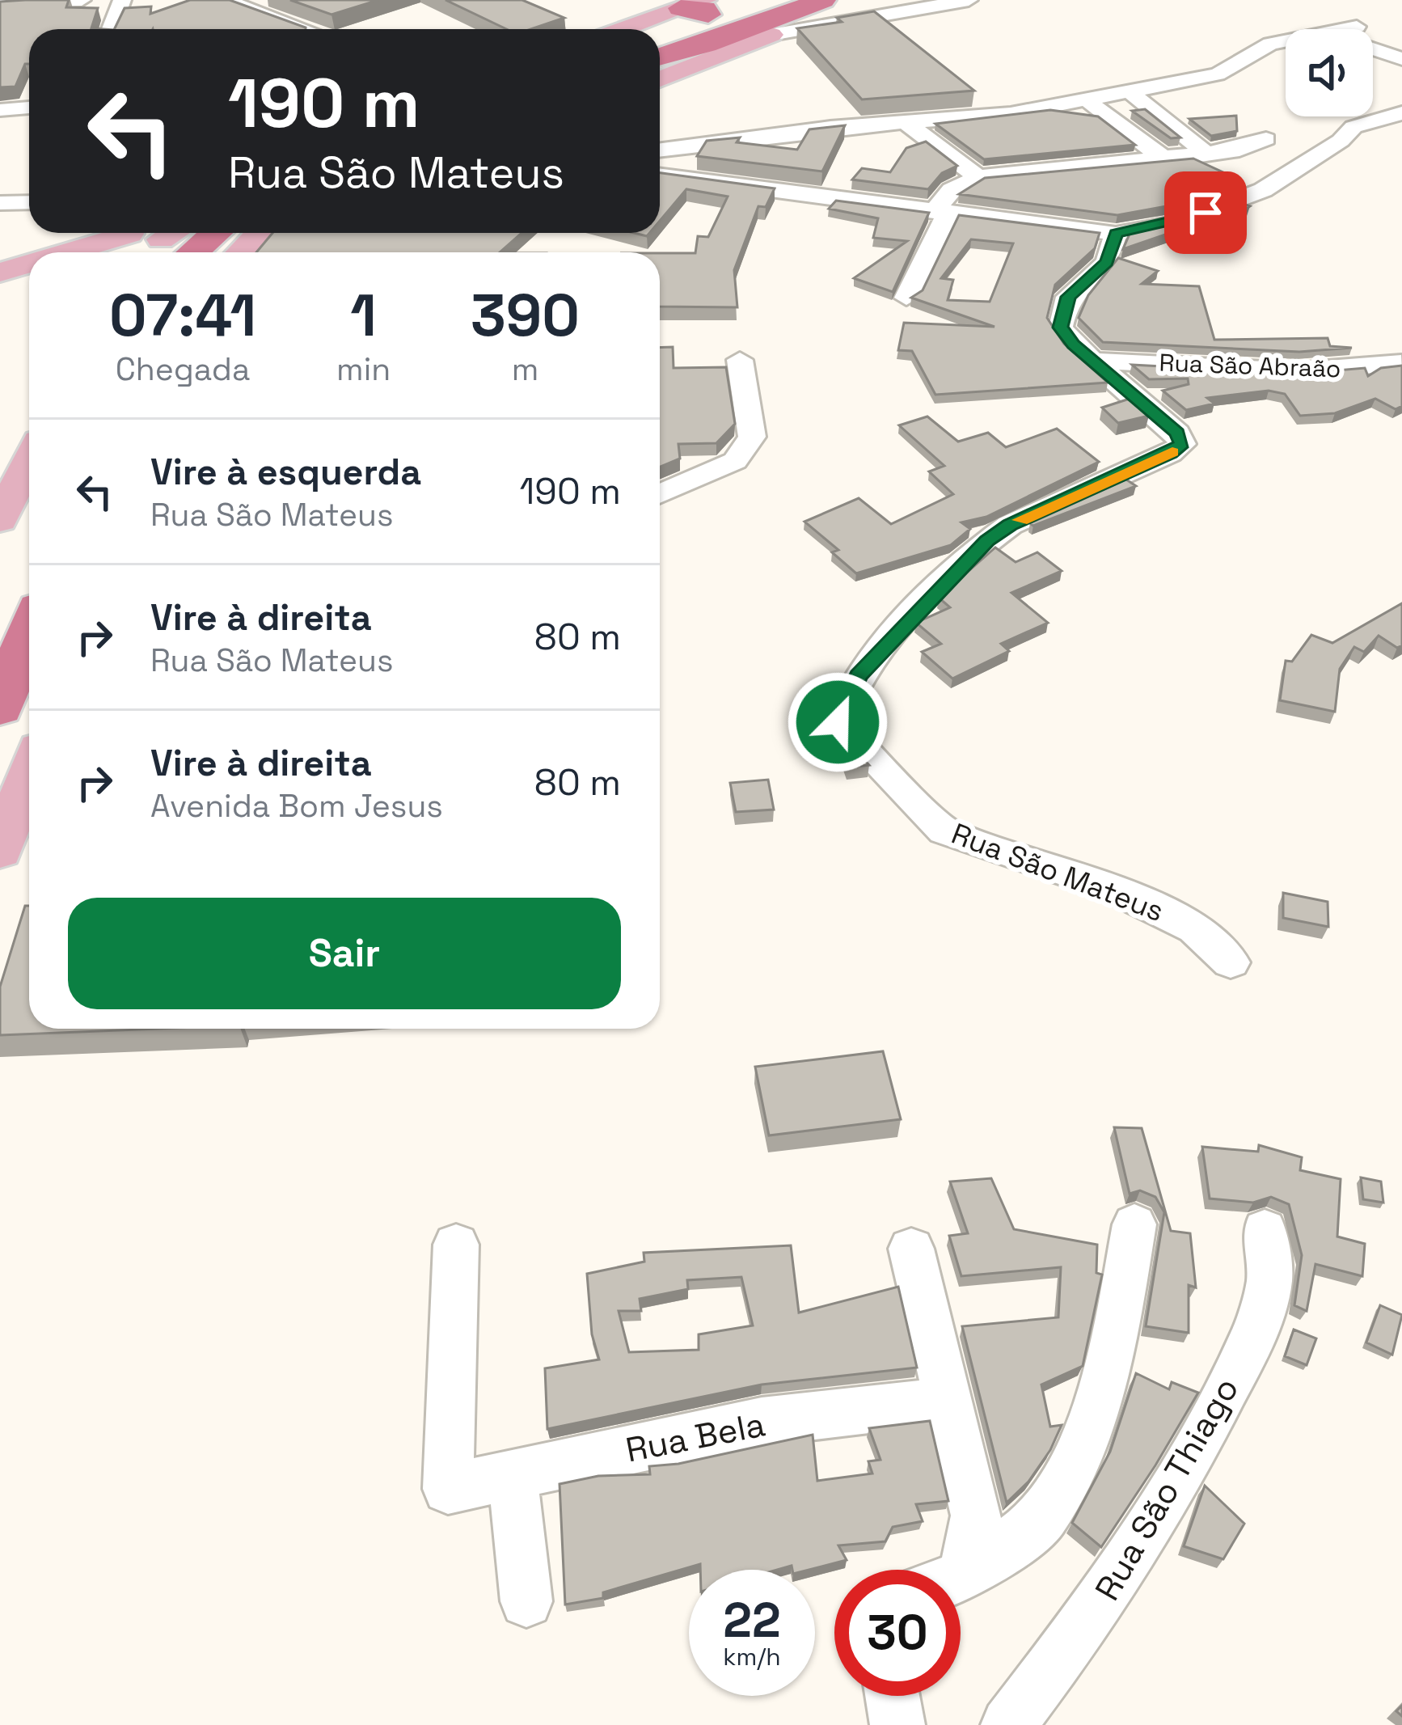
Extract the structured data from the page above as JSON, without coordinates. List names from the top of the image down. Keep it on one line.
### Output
{"streets":{"street":["Rua São Abraão","Rua São Mateus","Rua Bela","Rua São Thiago"]},"crossings":[["Rua São Abraão","Rua São Mateus"]],"page":{"turn":["190 m","Rua São Mateus"],"eta":["07:41","Chegada","1","min","390","m"],"list":[{"name":"Vire à esquerda","note":"Rua São Mateus","value":"190 m"},{"name":"Vire à direita","note":"Rua São Mateus","value":"80 m"},{"name":"Vire à direita","note":"Avenida Bom Jesus","value":"80 m"}],"buttons":"Sair","speed":"22 km/h","limit":"30"}}
